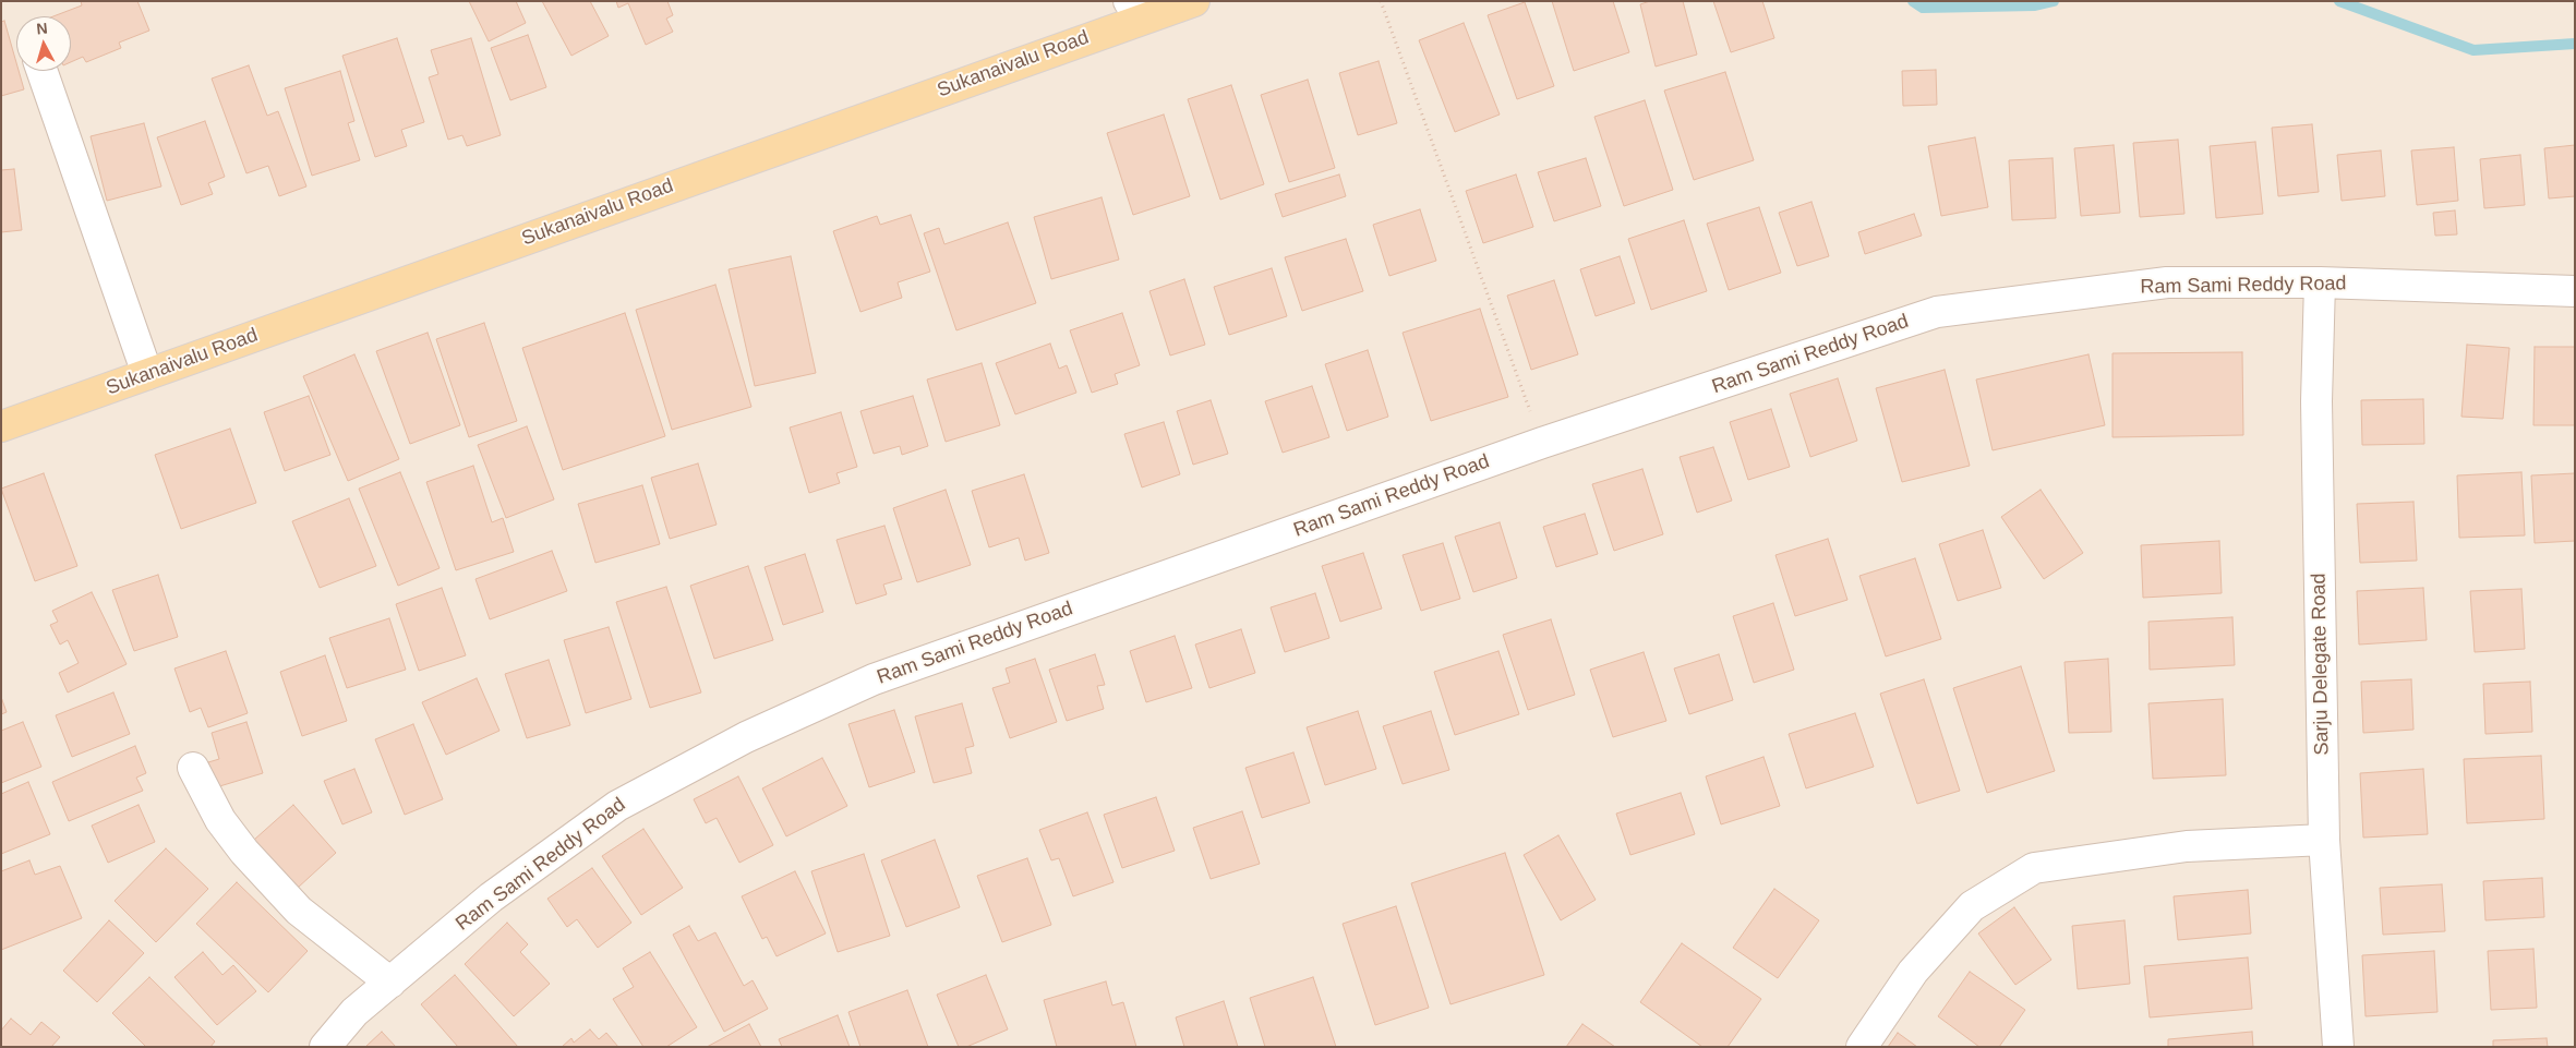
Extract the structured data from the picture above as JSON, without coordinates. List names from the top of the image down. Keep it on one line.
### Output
{"streets":{"main road":["Sukanaivalu Road"],"street":["Ram Sami Reddy Road","Sarju Delegate Road"]},"crossings":[["Ram Sami Reddy Road","Sarju Delegate Road"]],"north":"top"}
